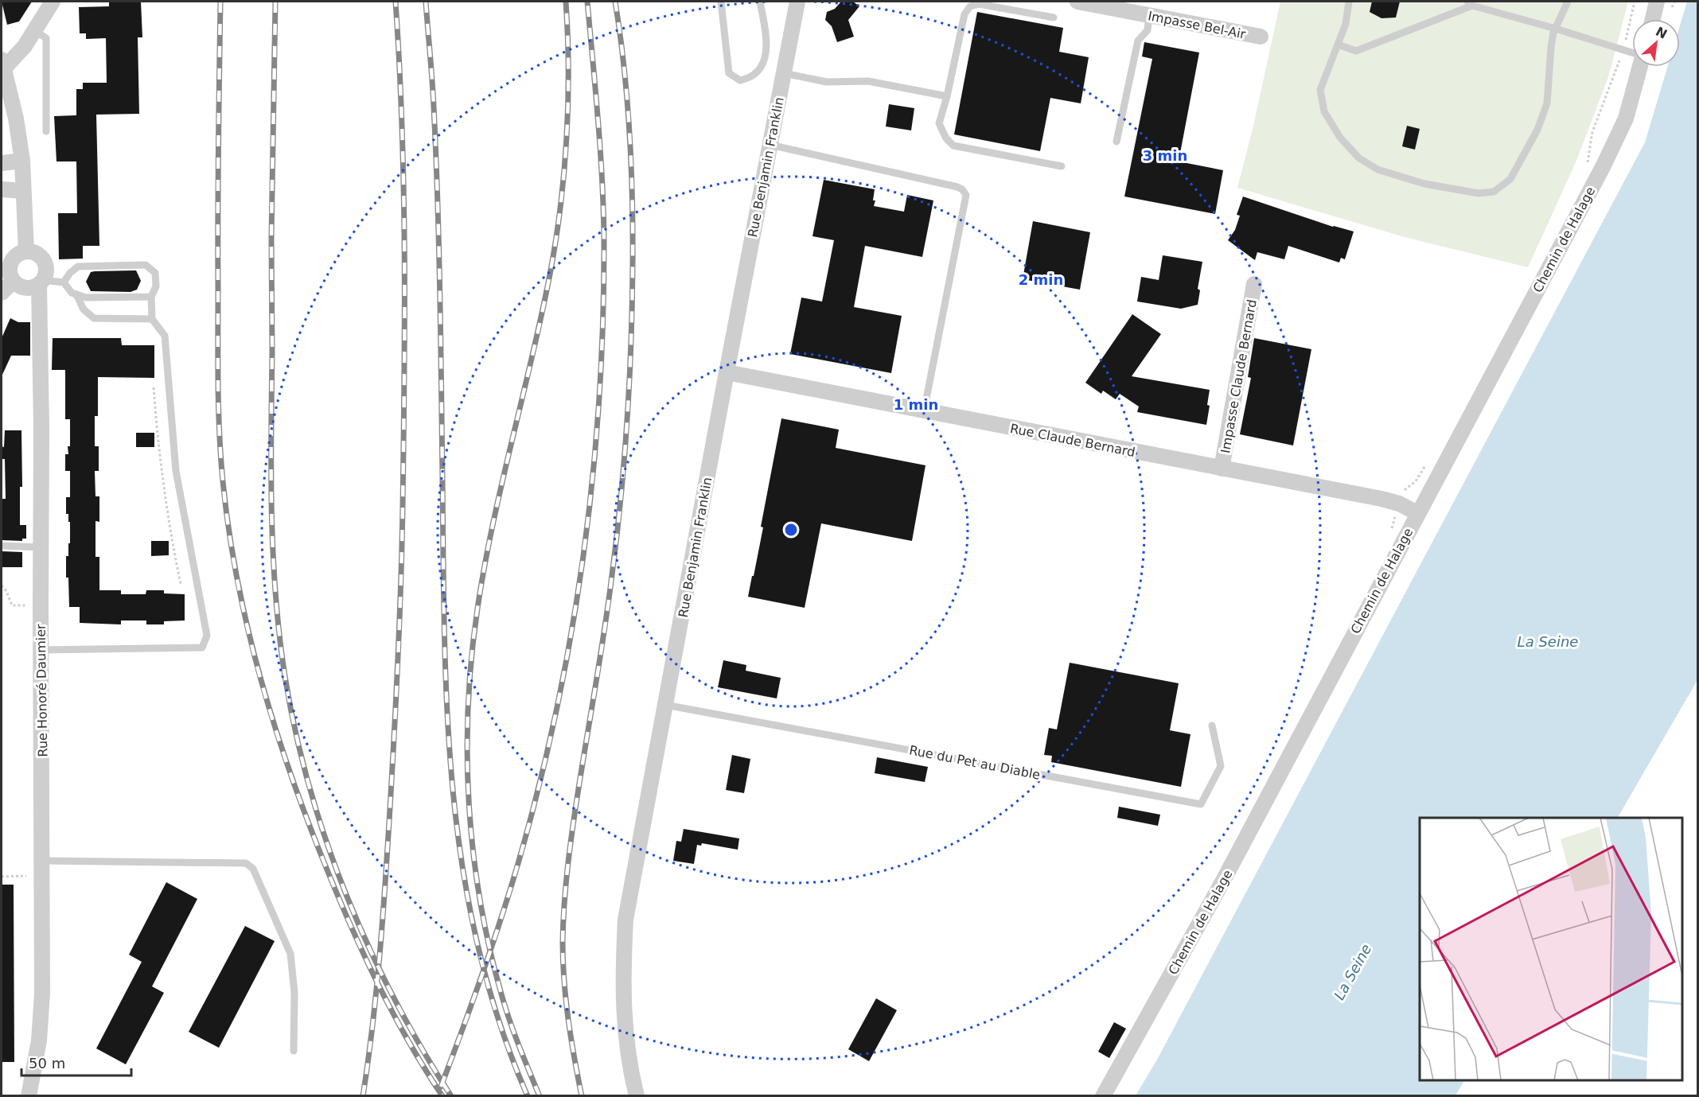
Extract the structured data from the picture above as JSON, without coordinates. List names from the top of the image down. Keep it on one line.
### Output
{"streets":{"street":["Impasse Bel-Air","Rue Benjamin Franklin","Chemin de Halage","Impasse Claude Bernard","Rue Claude Bernard","Rue Honoré Daumier"],"lane":["Rue du Pet au Diable"]},"crossings":[["Rue Benjamin Franklin","Rue Claude Bernard"],["Rue Benjamin Franklin","Rue du Pet au Diable"],["Chemin de Halage","Rue Claude Bernard"],["Impasse Claude Bernard","Rue Claude Bernard"]],"water":["La Seine"],"scale_bar":"50 m","north":"top right","rings":["3 min","2 min","1 min"]}
